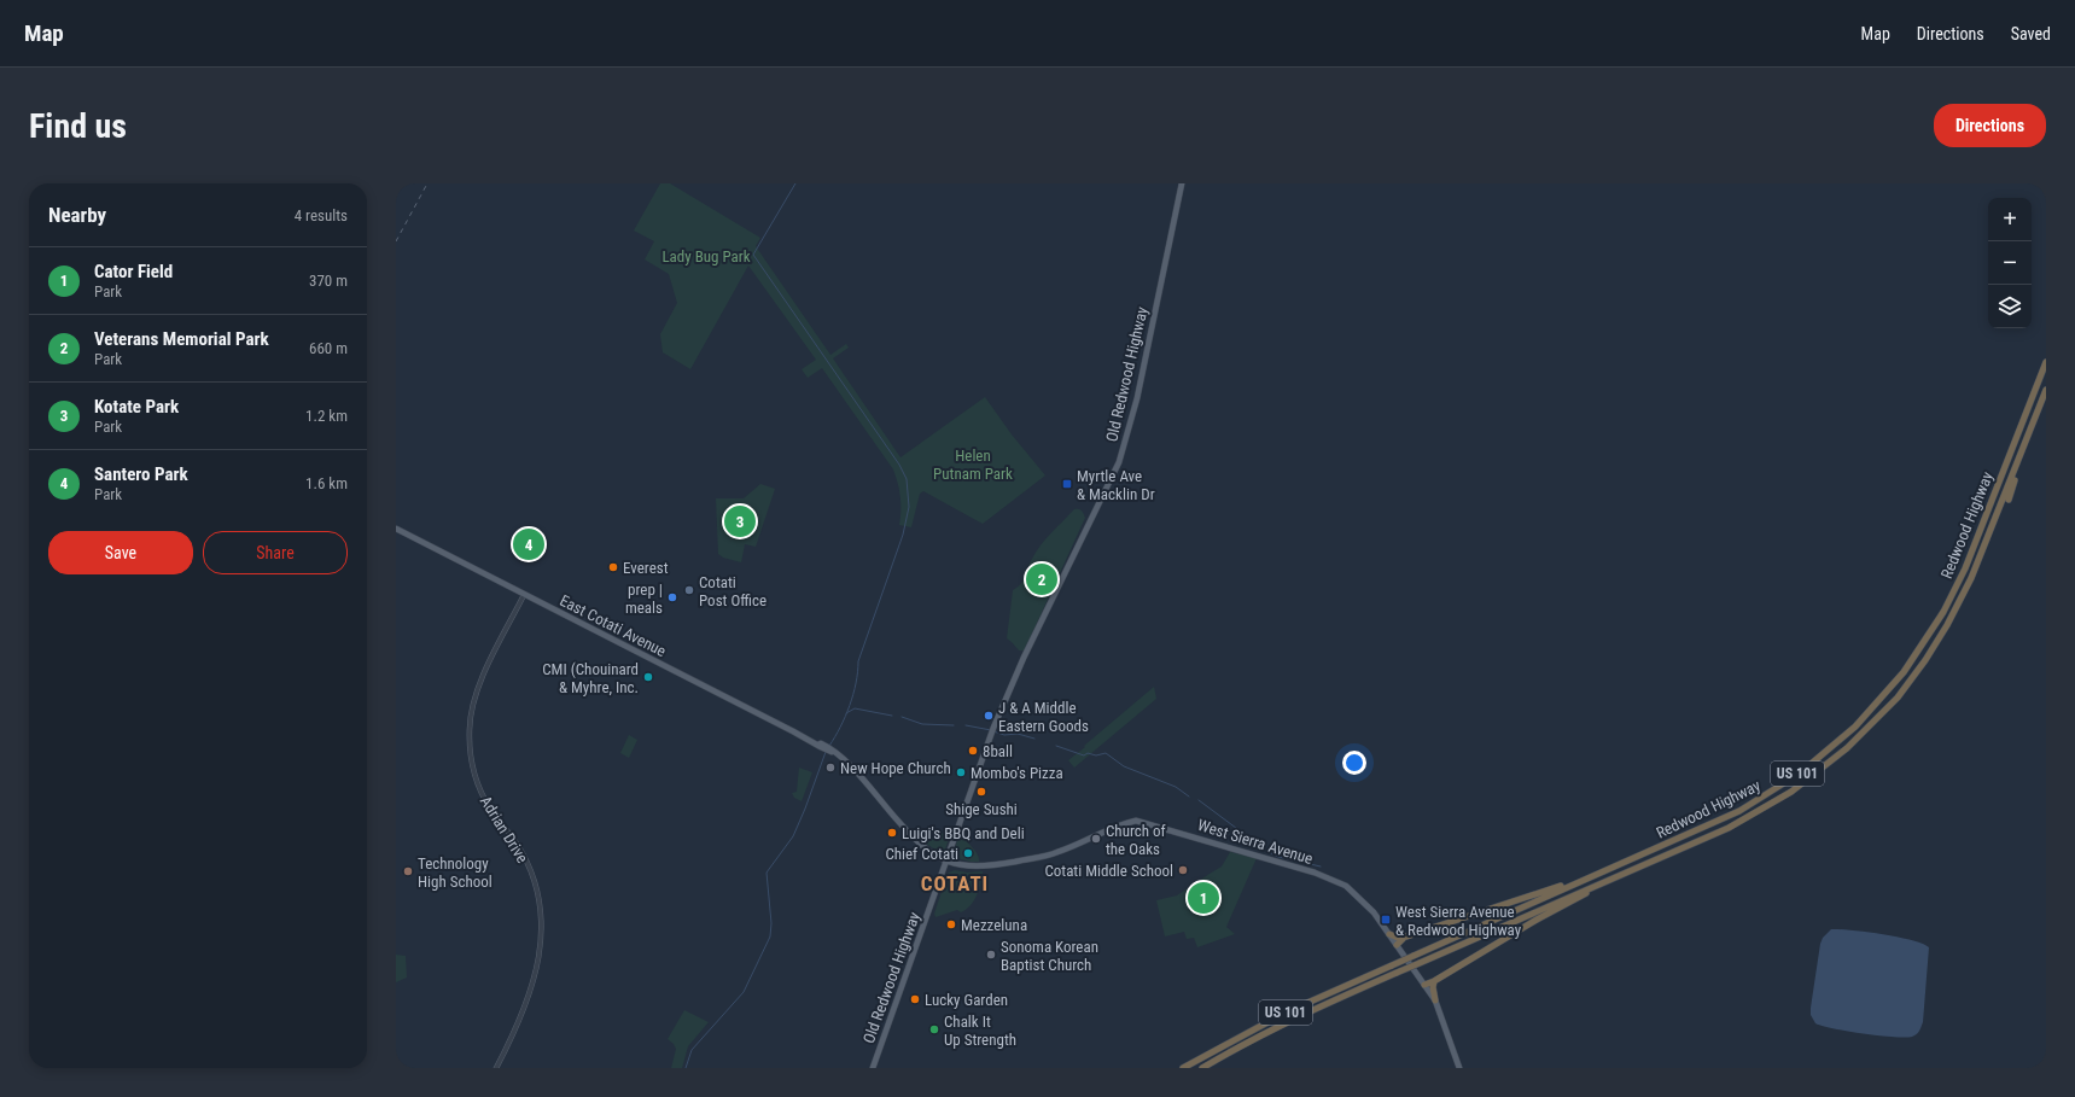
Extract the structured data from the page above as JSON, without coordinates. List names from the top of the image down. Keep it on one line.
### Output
{"streets":{"highway":["Redwood Highway","US 101"],"main road":["Old Redwood Highway","East Cotati Avenue","West Sierra Avenue"],"street":["Adrian Drive"]},"crossings":[["Old Redwood Highway","East Cotati Avenue"],["Old Redwood Highway","West Sierra Avenue"],["East Cotati Avenue","Adrian Drive"],["East Cotati Avenue","West Sierra Avenue"]],"districts":["COTATI"],"parks":["Lady Bug Park","Helen Putnam Park"],"places":{"transit":["Myrtle Ave & Macklin Dr","West Sierra Avenue & Redwood Highway"],"other":["Everest","Cotati Post Office","prep | meals","CMI (Chouinard & Myhre, Inc.","J & A Middle Eastern Goods","8ball","New Hope Church","Mombo's Pizza","Shige Sushi","Luigi's BBQ and Deli","Church of the Oaks","Chief Cotati","Cotati Middle School","Technology High School","Mezzeluna","Sonoma Korean Baptist Church","Lucky Garden","Chalk It Up Strength"]},"page":{"header":"Map","nav":["Map","Directions","Saved"],"buttons":["Directions",["Save","Share"]],"title":"Find us","heading":["Nearby","4 results"],"map_buttons":["+","−"],"list":[{"mark":"1","name":"Cator Field","note":"Park","value":"370 m"},{"mark":"2","name":"Veterans Memorial Park","note":"Park","value":"660 m"},{"mark":"3","name":"Kotate Park","note":"Park","value":"1.2 km"},{"mark":"4","name":"Santero Park","note":"Park","value":"1.6 km"}],"pins":["3","4","2","1"]}}
